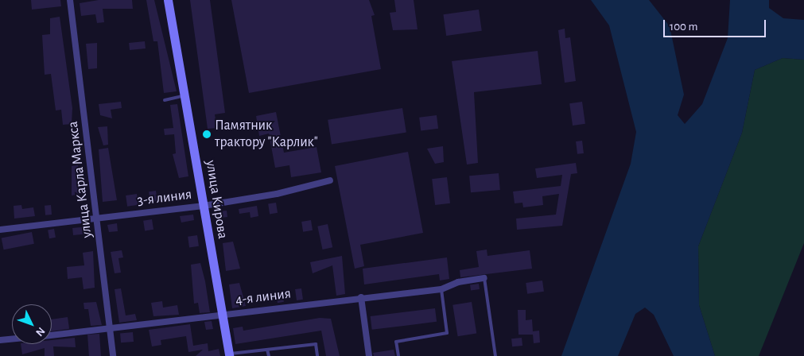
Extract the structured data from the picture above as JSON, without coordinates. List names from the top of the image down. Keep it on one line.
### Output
{"streets":{"street":["улица Карла Маркса","3-я линия","улица Кирова","4-я линия"]},"crossings":[["улица Карла Маркса","3-я линия"],["улица Карла Маркса","4-я линия"],["3-я линия","улица Кирова"],["улица Кирова","4-я линия"]],"places":["Памятник трактору \"Карлик\""],"scale_bar":"100 m","north":"bottom right"}
